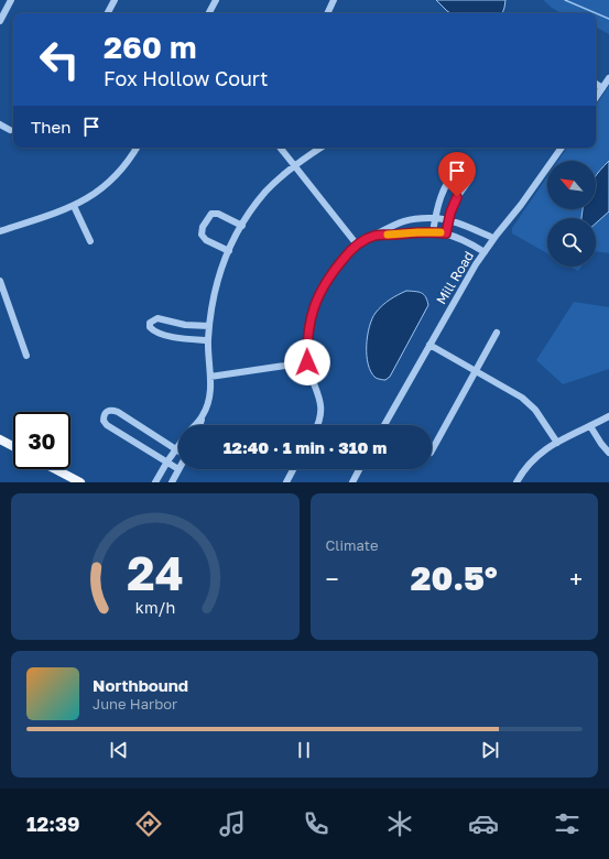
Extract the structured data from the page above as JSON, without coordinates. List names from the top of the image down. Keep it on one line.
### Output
{"streets":{"street":["Mill Road"]},"north":"top left","page":{"turn":["260 m","Fox Hollow Court"],"then":"Then","limit":"30","trip":"12:40 · 1 min · 310 m","tile":"Climate","heat":["−","20.5°","+"],"song":["Northbound","June Harbor"],"tabs":"12:39","gauge":["24","km/h"]}}
